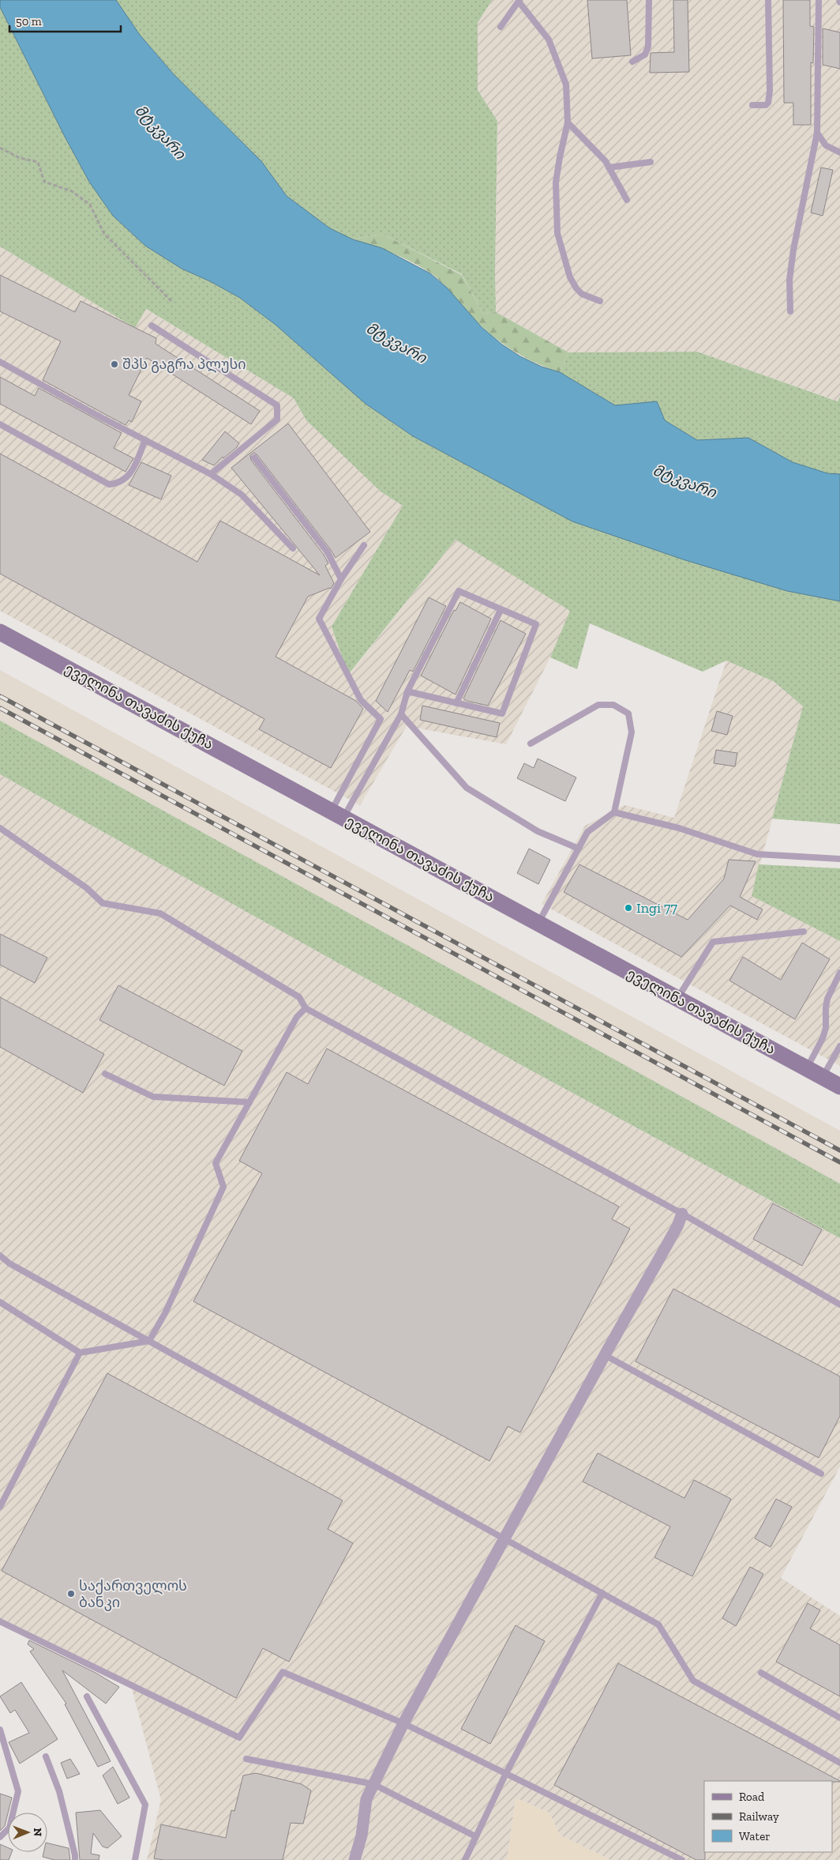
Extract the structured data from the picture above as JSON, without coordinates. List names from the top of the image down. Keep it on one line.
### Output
{"streets":{"main road":["ეველინა თავაძის ქუჩა"]},"water":["მტკვარი"],"places":["შპს გაგრა პლუსი","Ingi 77","საქართველოს ბანკი"],"legend":["Road","Railway","Water"],"scale_bar":"50 m","north":"right"}
